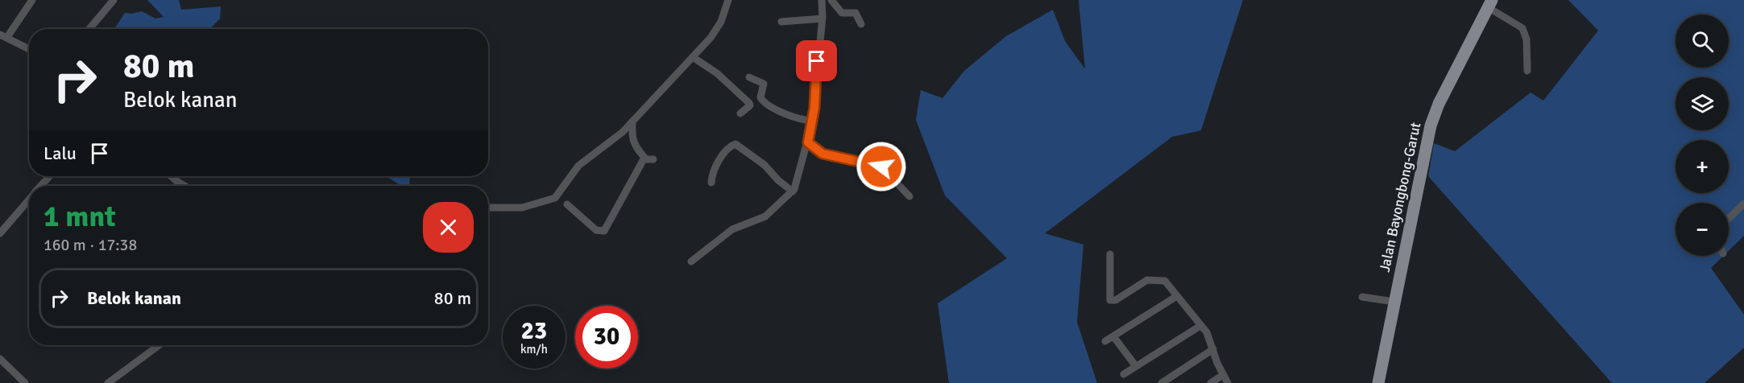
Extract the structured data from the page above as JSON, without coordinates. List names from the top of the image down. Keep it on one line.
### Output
{"streets":{"main road":["Jalan Bayongbong-Garut"]},"page":{"map_buttons":["+","−"],"turn":["80 m","Belok kanan"],"then":"Lalu","heading":["1 mnt","160 m · 17:38"],"list":[{"name":"Belok kanan","value":"80 m"}],"speed":"23 km/h","limit":"30"}}
